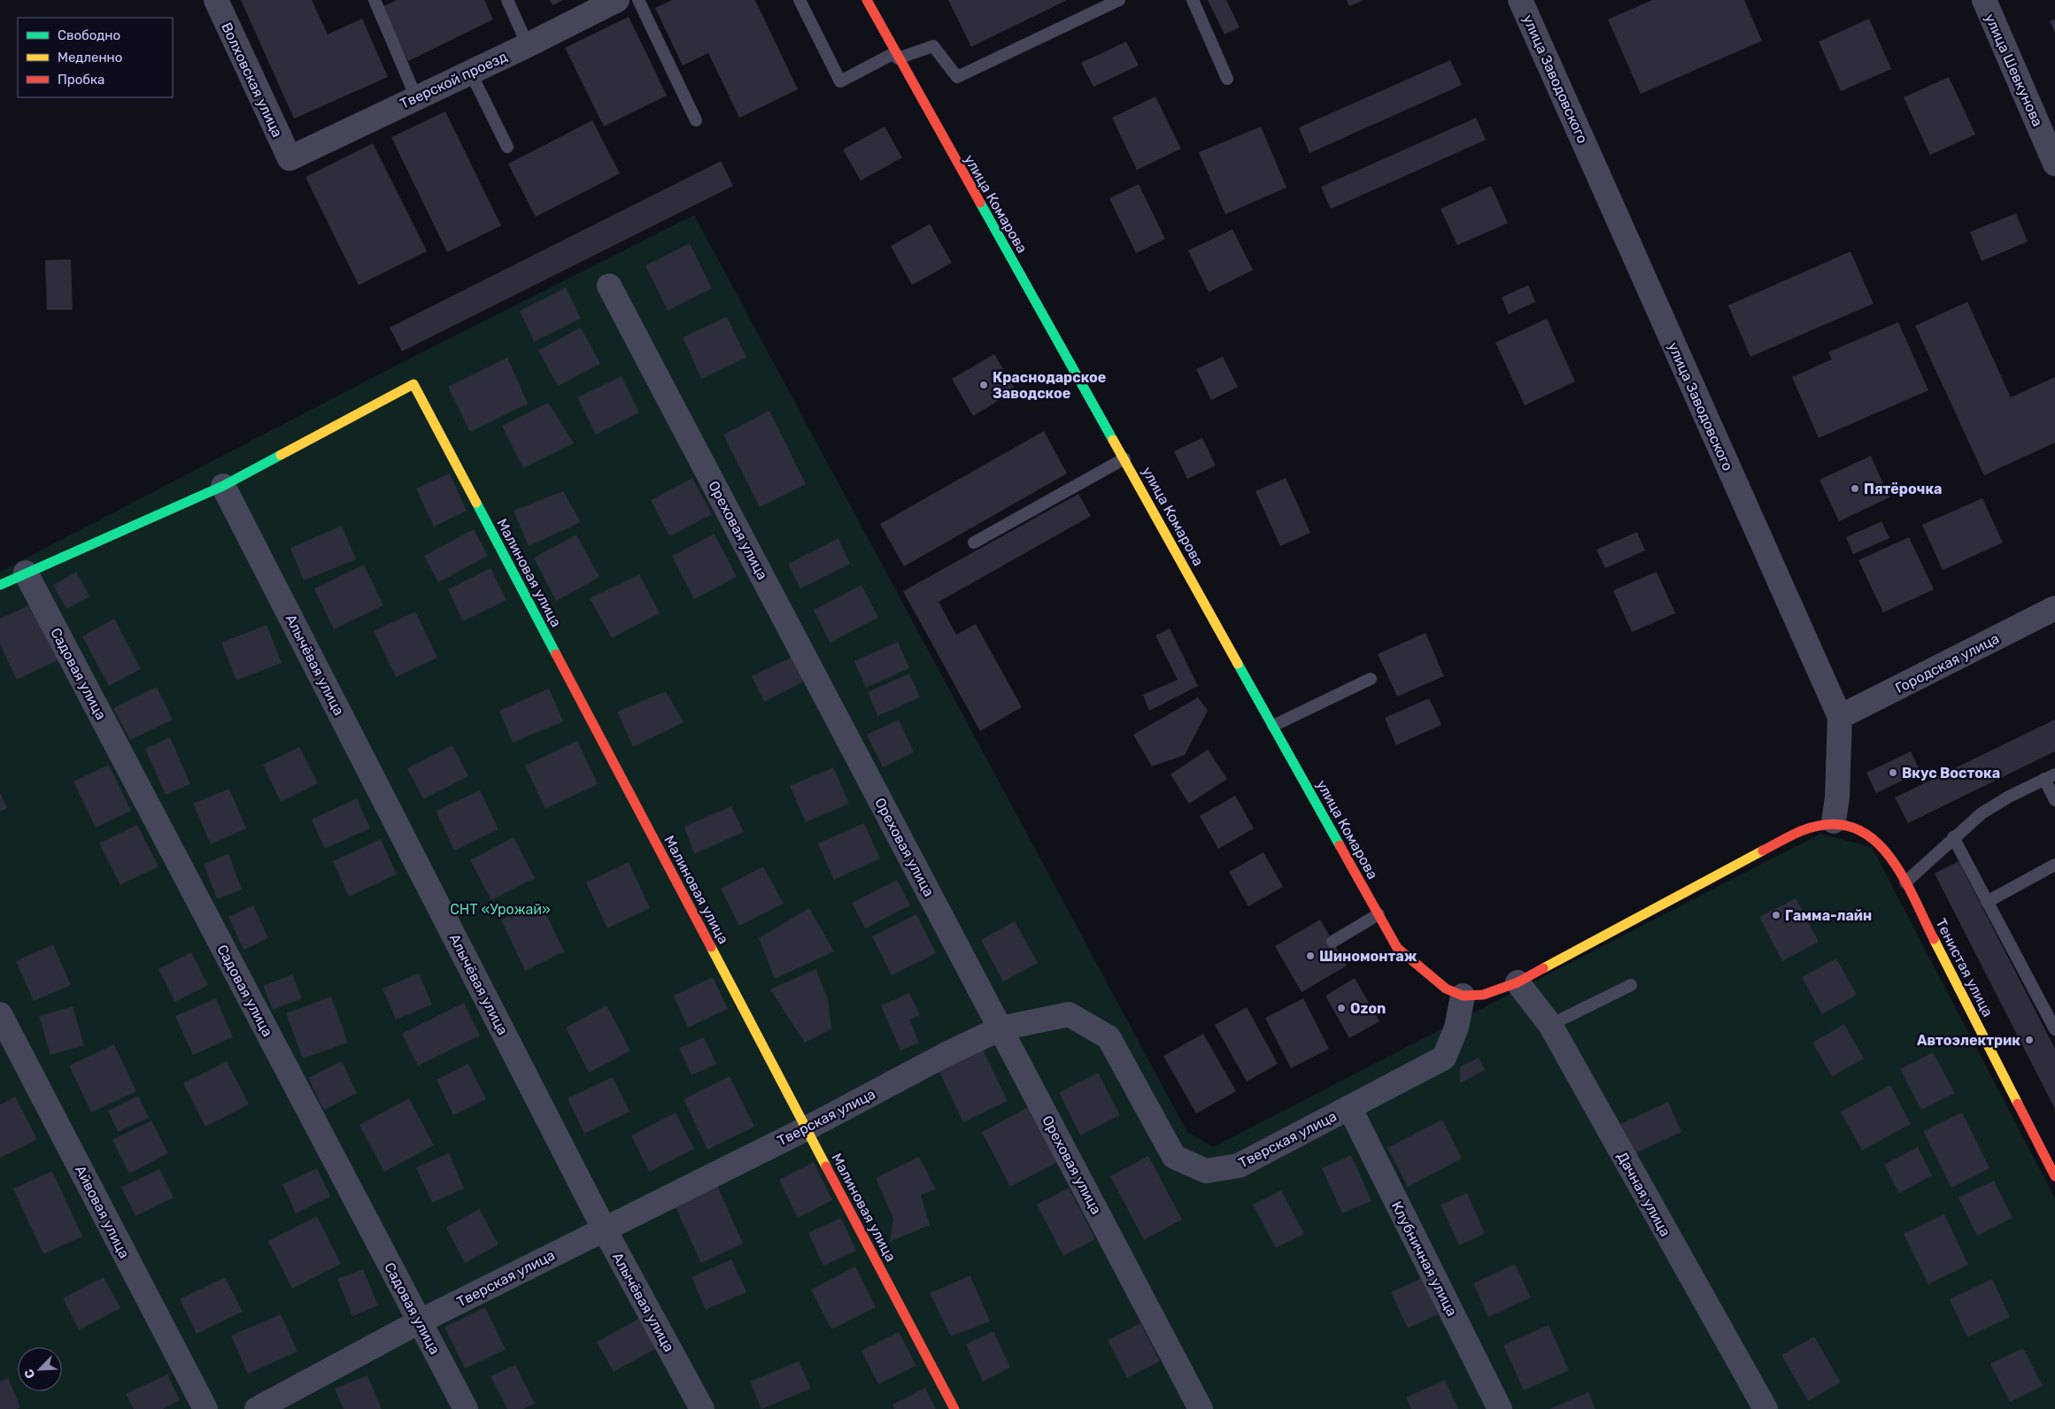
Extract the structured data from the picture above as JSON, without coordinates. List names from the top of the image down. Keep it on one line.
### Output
{"streets":{"street":["улица Шевкунова","улица Заводовского","Волховская улица","Тверской проезд","улица Комарова","Ореховая улица","Малиновая улица","Городская улица","Алычёвая улица","Садовая улица","Тенистая улица","Тверская улица","Дачная улица","Айвовая улица","Клубничная улица"]},"crossings":[["улица Заводовского","Городская улица"],["улица Заводовского","Тенистая улица"],["Волховская улица","Тверской проезд"],["улица Комарова","Тверская улица"],["Ореховая улица","Тверская улица"],["Малиновая улица","Алычёвая улица"],["Малиновая улица","Тверская улица"],["Алычёвая улица","Тверская улица"],["Садовая улица","Тверская улица"],["Тверская улица","Клубничная улица"]],"parks":["СНТ «Урожай»"],"places":["Краснодарское Заводское","Пятёрочка","Вкус Востока","Гамма-лайн","Шиномонтаж","Ozon","Автоэлектрик"],"legend":["Свободно","Медленно","Пробка"],"north":"bottom left"}
